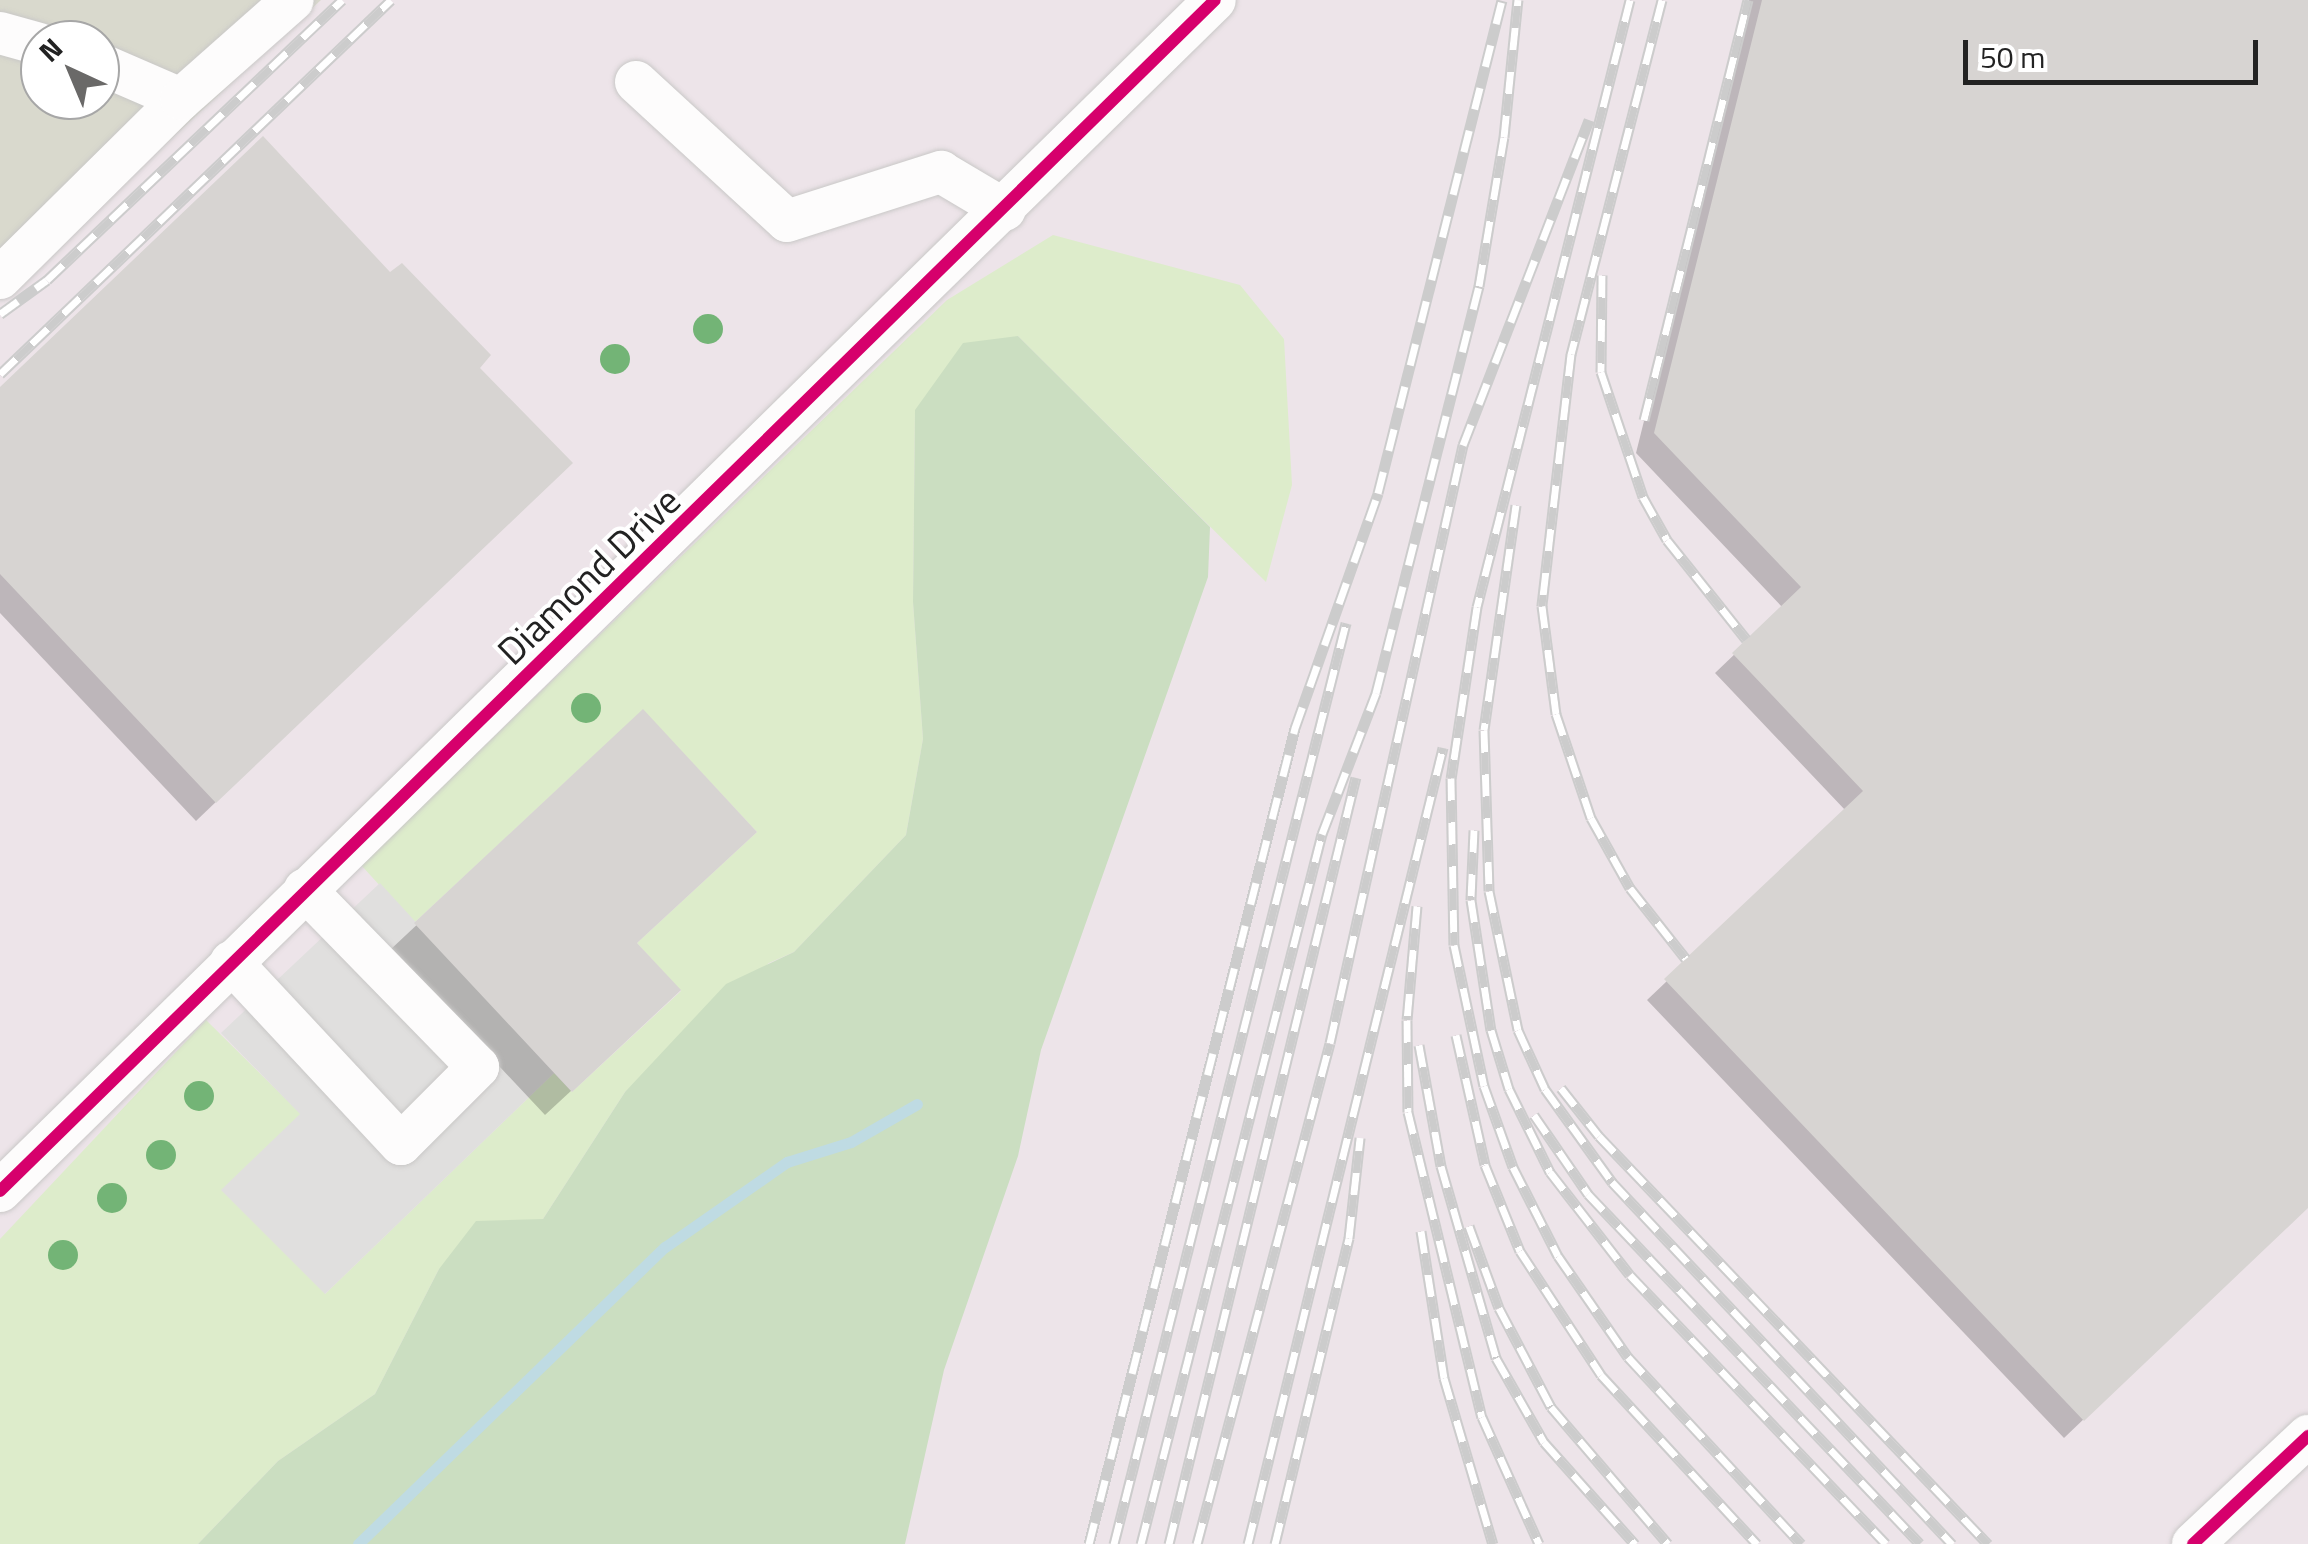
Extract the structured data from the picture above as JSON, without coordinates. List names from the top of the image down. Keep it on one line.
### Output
{"streets":{"street":["Diamond Drive"]},"scale_bar":"50 m","north":"top left"}
